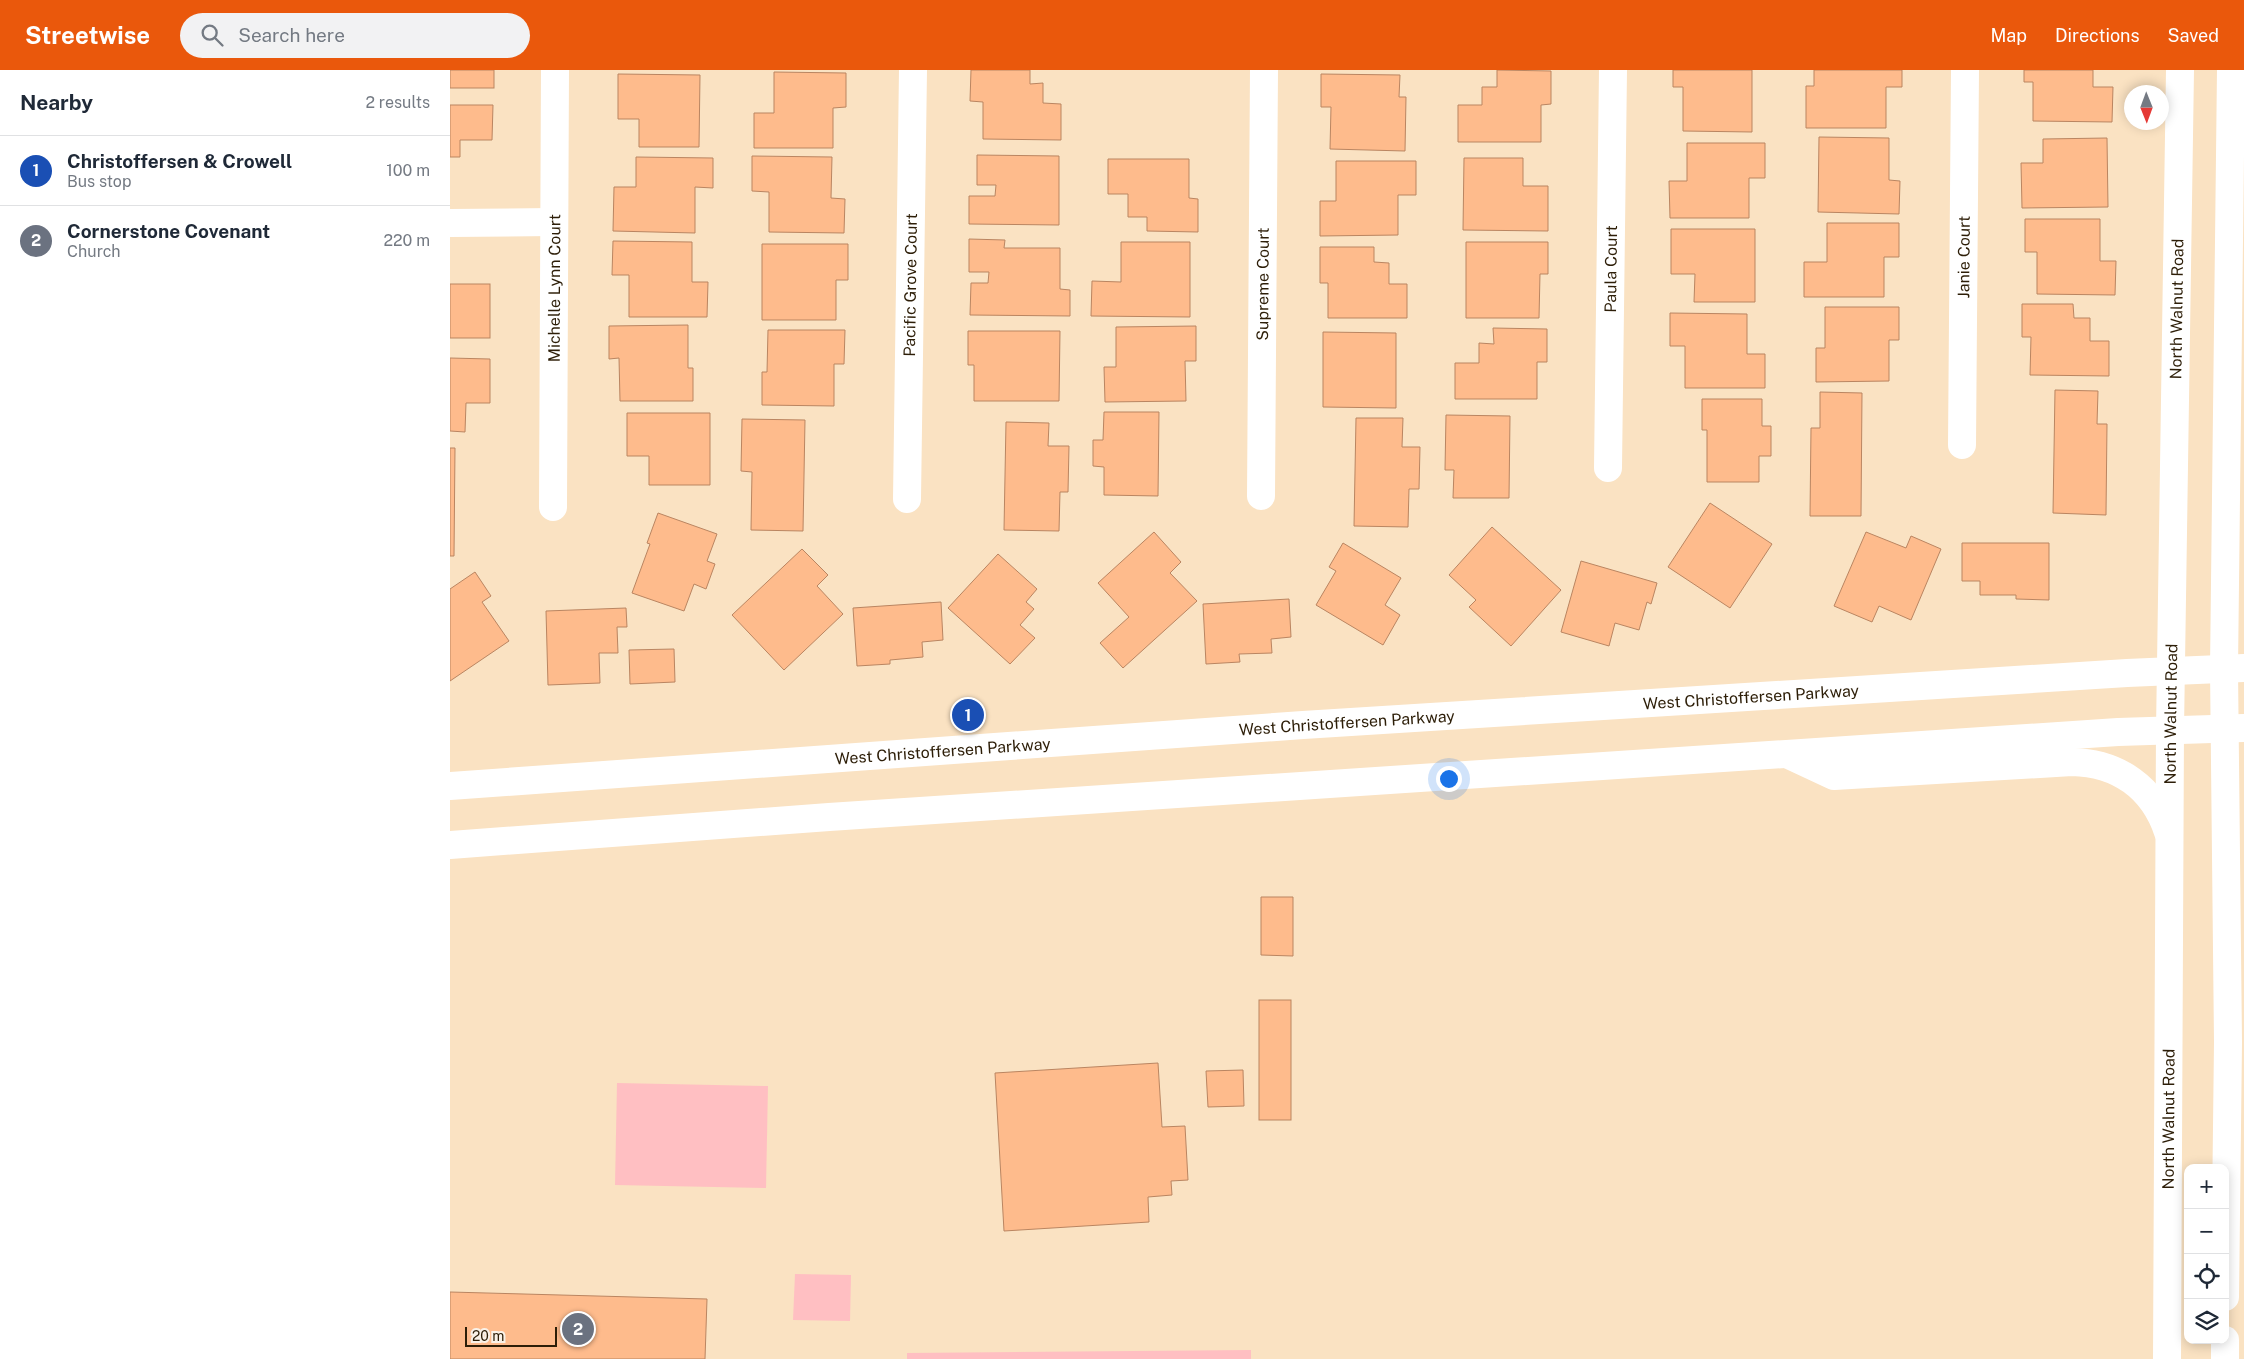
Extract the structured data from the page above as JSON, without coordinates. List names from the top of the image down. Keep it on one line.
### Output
{"streets":{"street":["Janie Court","Paula Court","Supreme Court","Pacific Grove Court","Michelle Lynn Court","North Walnut Road","West Christoffersen Parkway"]},"crossings":[["North Walnut Road","West Christoffersen Parkway"]],"scale_bar":"20 m","north":"bottom","page":{"header":"Streetwise","search":"Search here","nav":["Map","Directions","Saved"],"heading":["Nearby","2 results"],"list":[{"mark":"1","name":"Christoffersen & Crowell","note":"Bus stop","value":"100 m"},{"mark":"2","name":"Cornerstone Covenant","note":"Church","value":"220 m"}],"pins":["1","2"],"map_buttons":["+","−"],"scale":"20 m"}}
